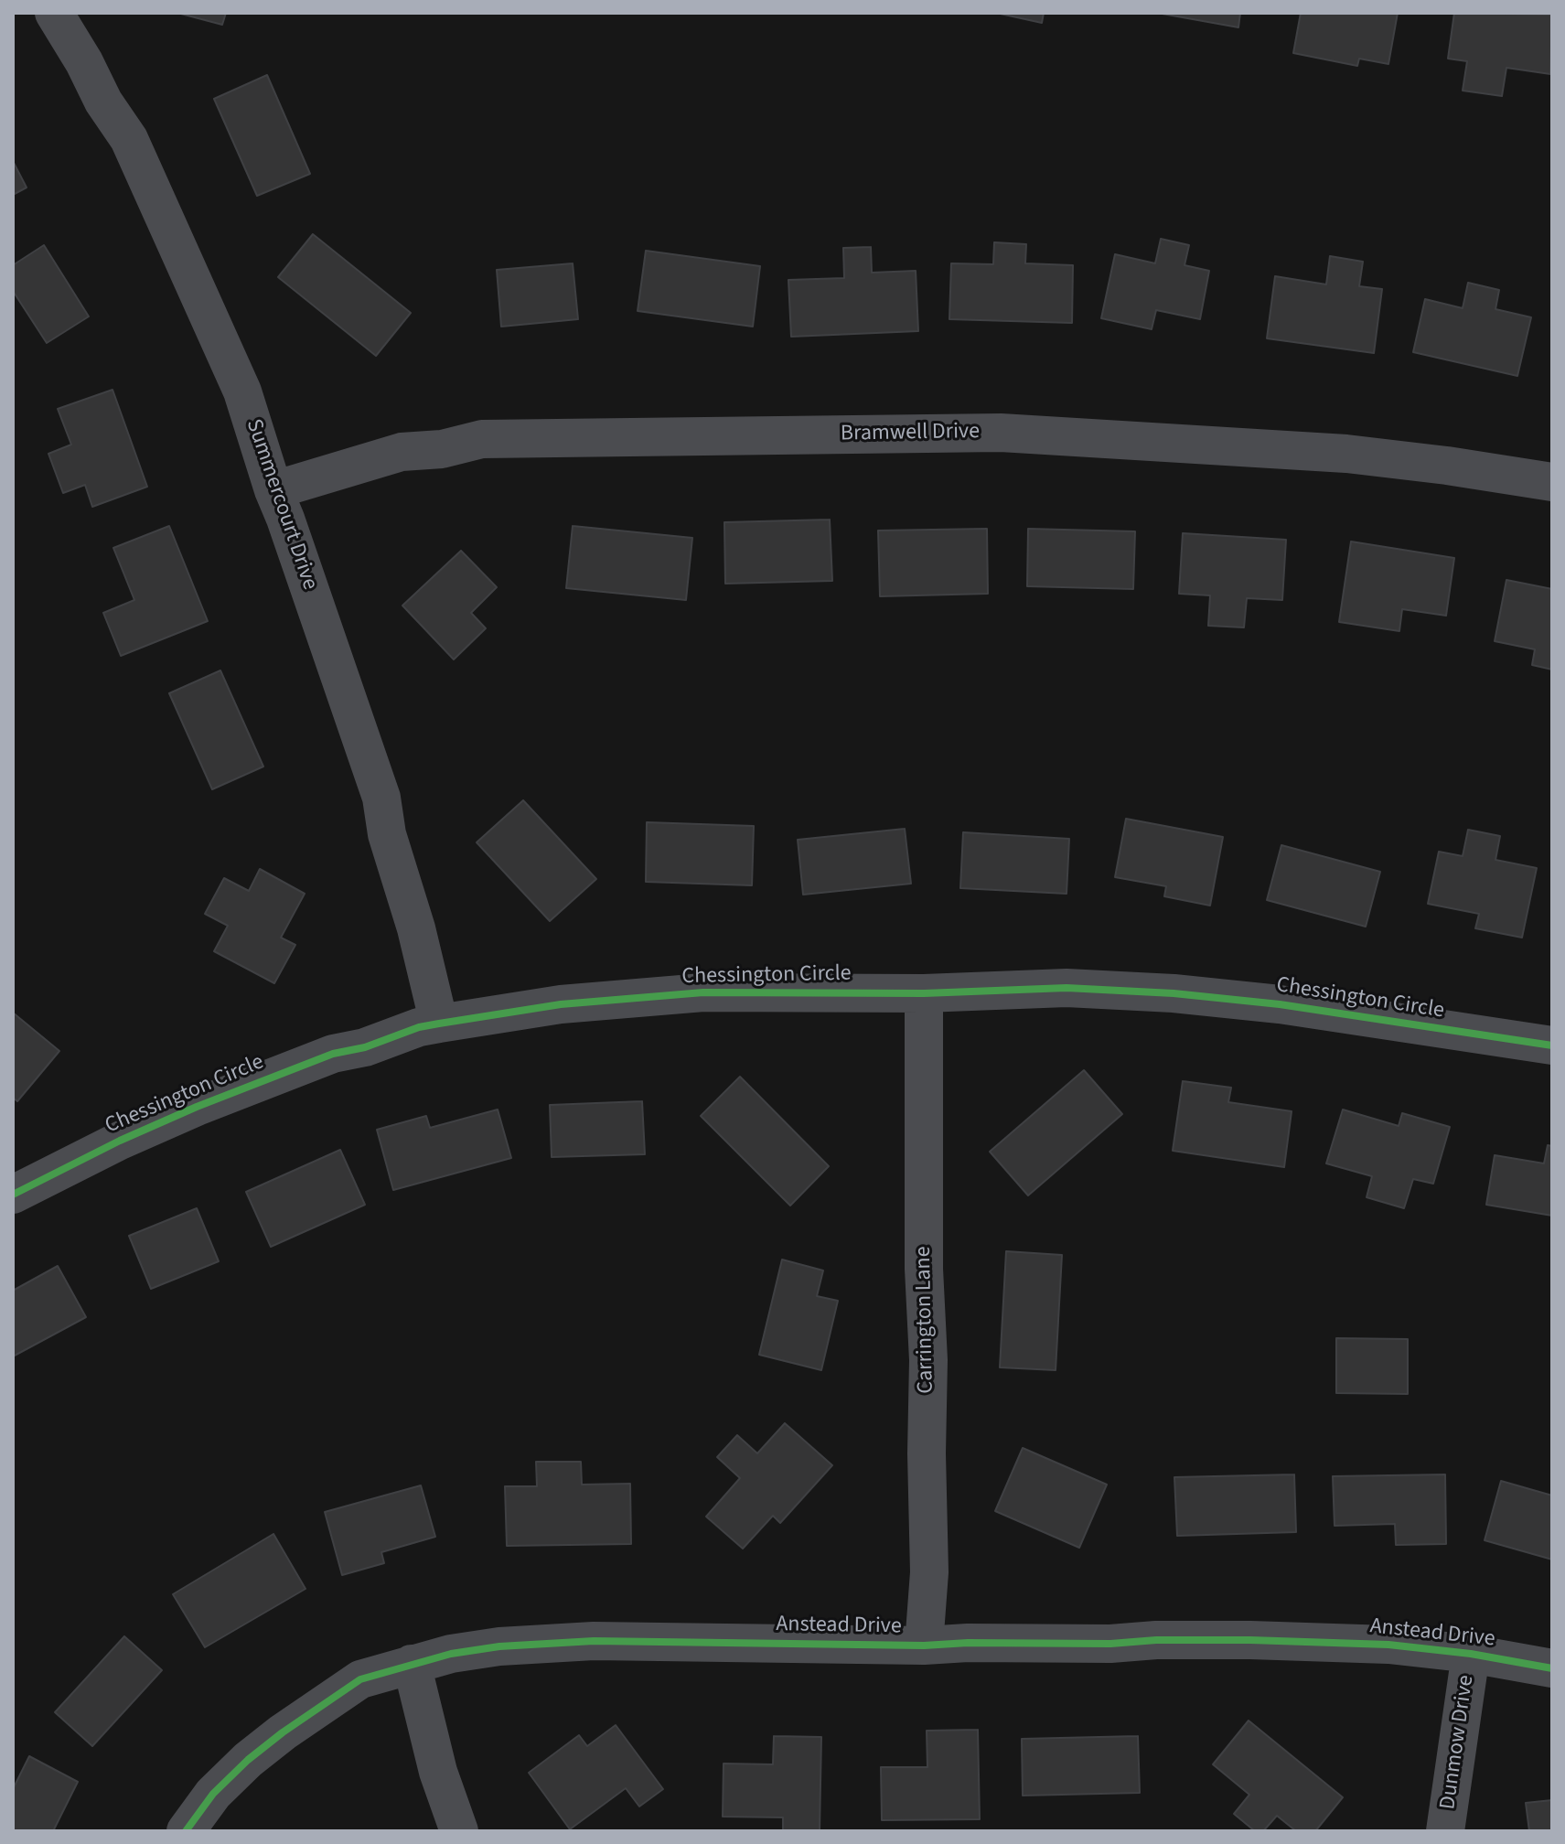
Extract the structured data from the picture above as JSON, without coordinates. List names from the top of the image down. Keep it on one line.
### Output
{"streets":{"street":["Bramwell Drive","Summercourt Drive","Chessington Circle","Carrington Lane","Anstead Drive","Dunmow Drive"]},"crossings":[["Bramwell Drive","Summercourt Drive"],["Summercourt Drive","Chessington Circle"],["Chessington Circle","Carrington Lane"],["Carrington Lane","Anstead Drive"],["Anstead Drive","Dunmow Drive"]]}
